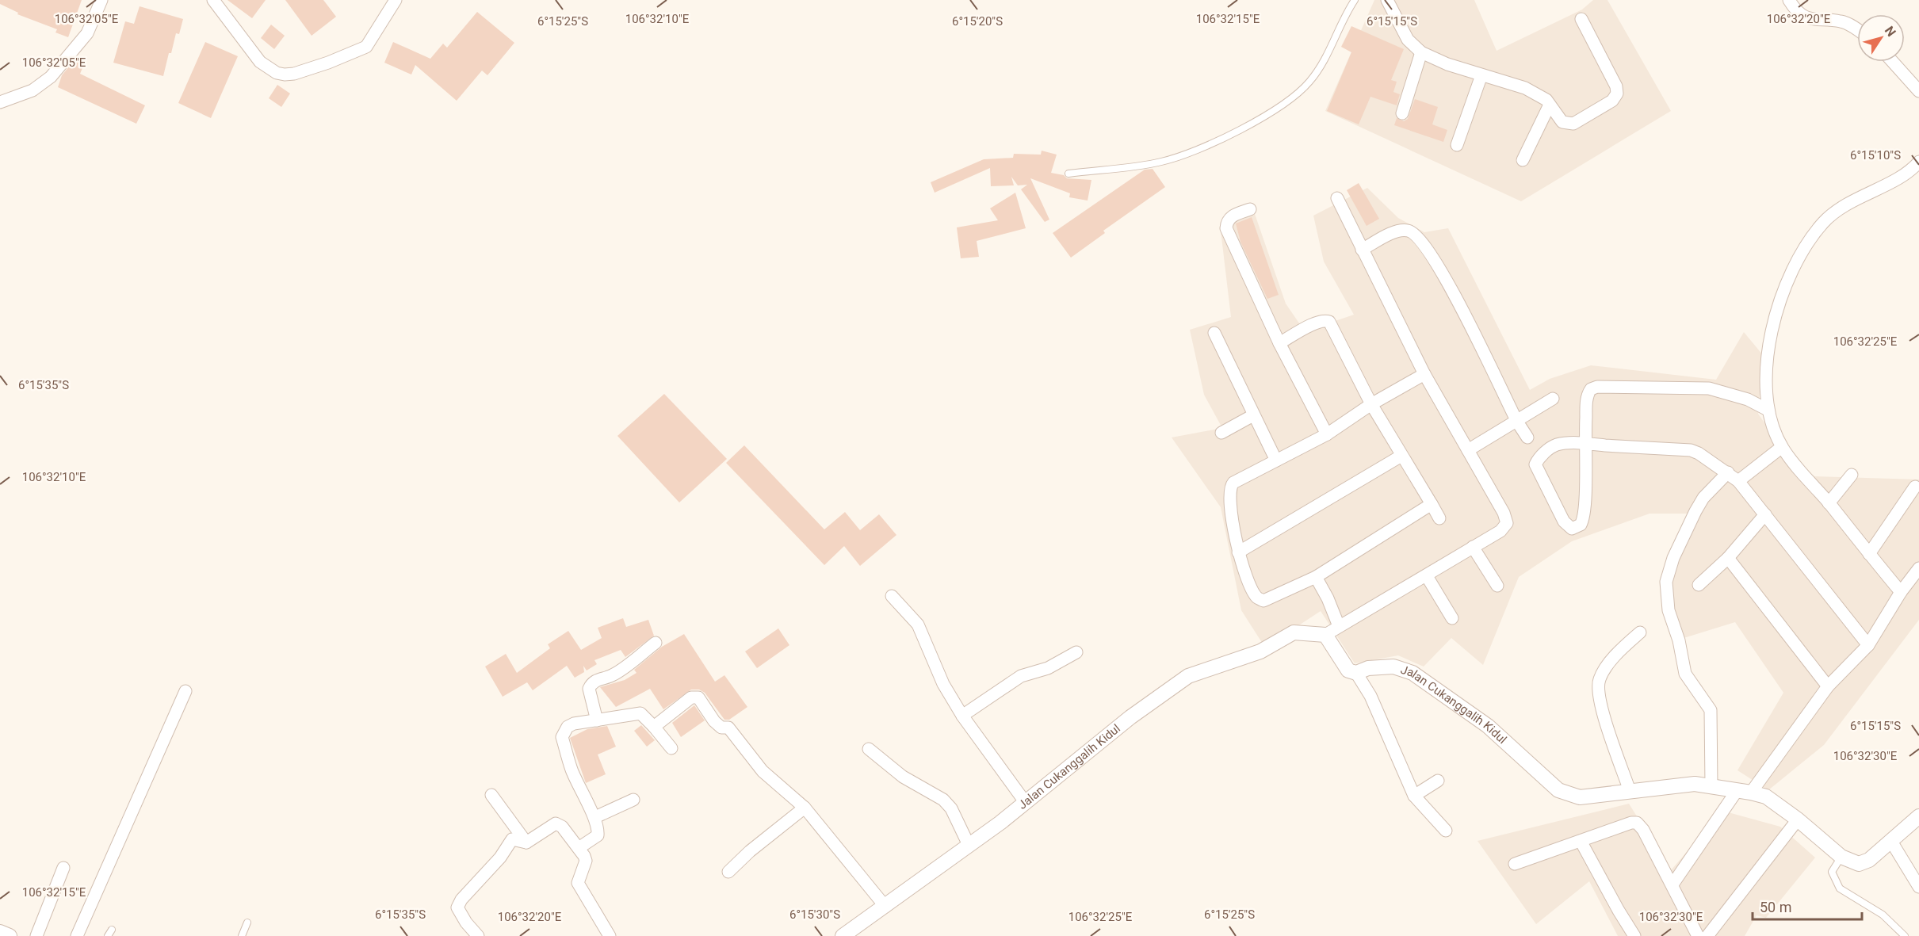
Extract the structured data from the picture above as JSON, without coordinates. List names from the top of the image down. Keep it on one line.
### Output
{"streets":{"street":["Jalan Cukanggalih Kidul"]},"scale_bar":"50 m","north":"top right","coordinates":["106°32'05\"E","106°32'10\"E","106°32'15\"E","106°32'20\"E","6°15'25\"S","6°15'20\"S","6°15'15\"S","6°15'10\"S","106°32'25\"E","6°15'35\"S","106°32'30\"E","6°15'30\"S"]}
